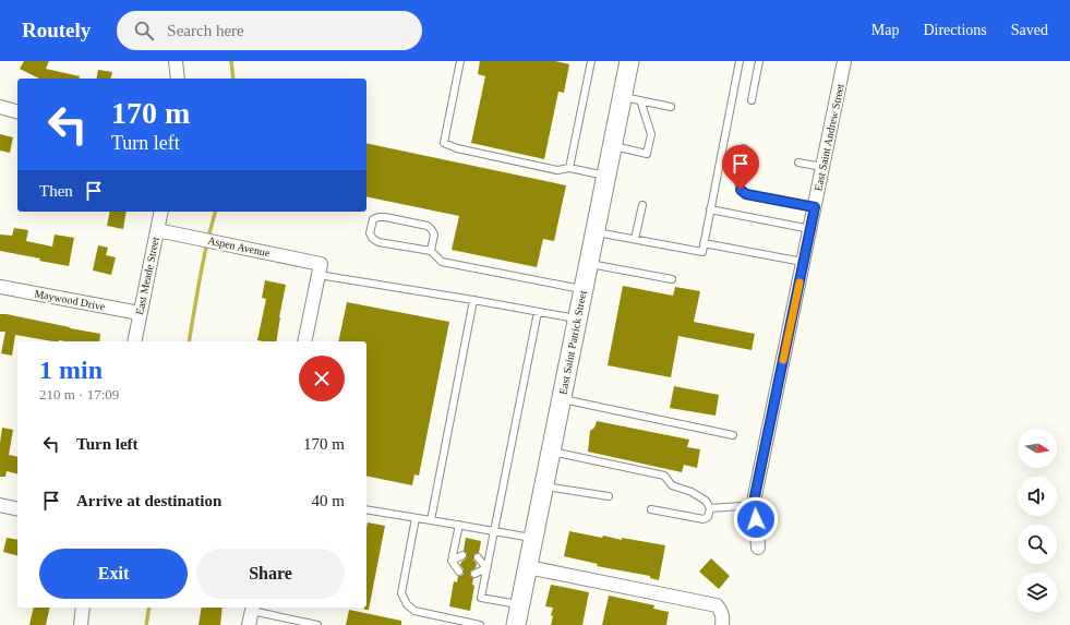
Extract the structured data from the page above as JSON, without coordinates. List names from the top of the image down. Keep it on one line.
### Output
{"streets":{"main road":["East Saint Patrick Street"],"street":["East Saint Andrew Street","Aspen Avenue","East Meade Street","Maywood Drive"]},"crossings":[["Aspen Avenue","East Meade Street"],["East Meade Street","Maywood Drive"]],"north":"right","page":{"header":"Routely","search":"Search here","nav":["Map","Directions","Saved"],"turn":["170 m","Turn left"],"then":"Then","heading":["1 min","210 m · 17:09"],"list":[{"name":"Turn left","value":"170 m"},{"name":"Arrive at destination","value":"40 m"}],"buttons":["Exit","Share"]}}
